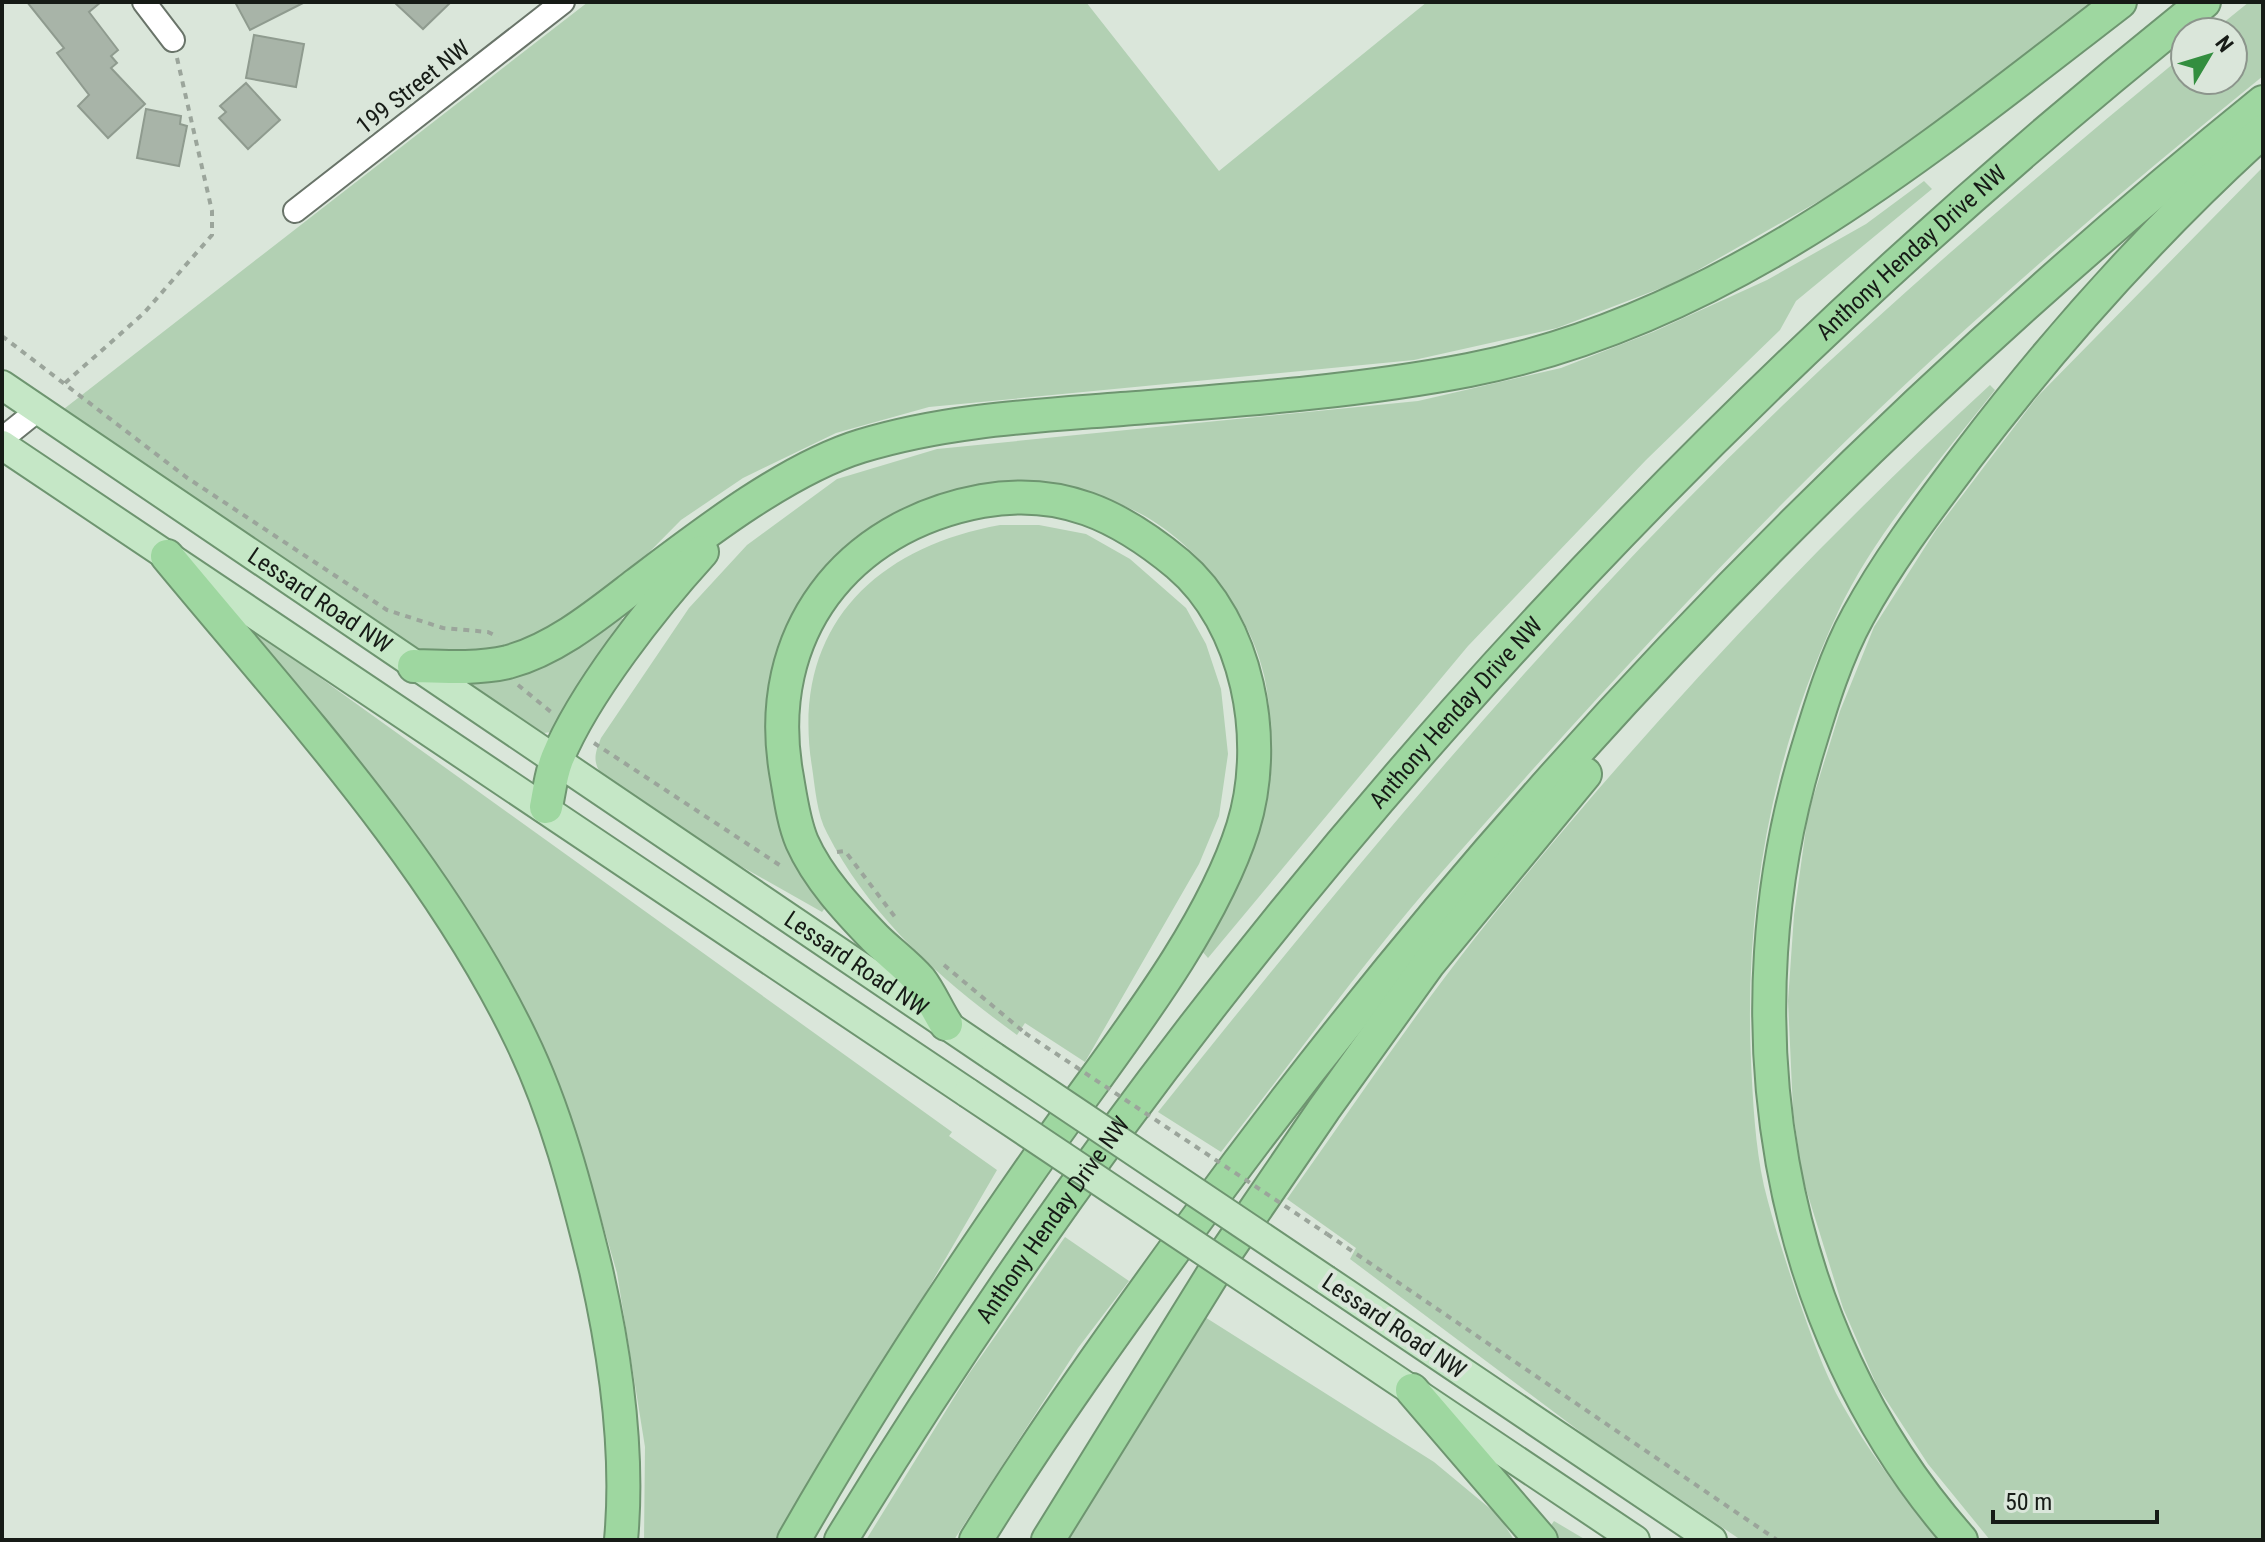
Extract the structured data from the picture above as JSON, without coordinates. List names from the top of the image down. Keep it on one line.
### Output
{"streets":{"highway":["Anthony Henday Drive NW"],"main road":["Lessard Road NW"],"street":["199 Street NW"]},"scale_bar":"50 m","north":"top right"}
